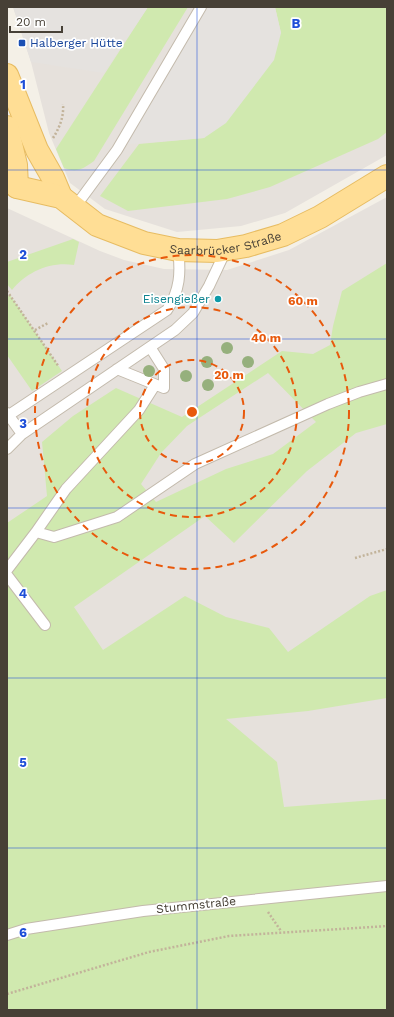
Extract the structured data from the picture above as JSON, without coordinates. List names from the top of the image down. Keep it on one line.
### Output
{"streets":{"main road":["Saarbrücker Straße"],"lane":["Stummstraße"]},"places":{"transit":["Halberger Hütte"],"other":["Eisengießer"]},"scale_bar":"20 m","grid":{"columns":["B"],"rows":["1","2","3","4","5","6"]},"rings":["60 m","40 m","20 m"]}
